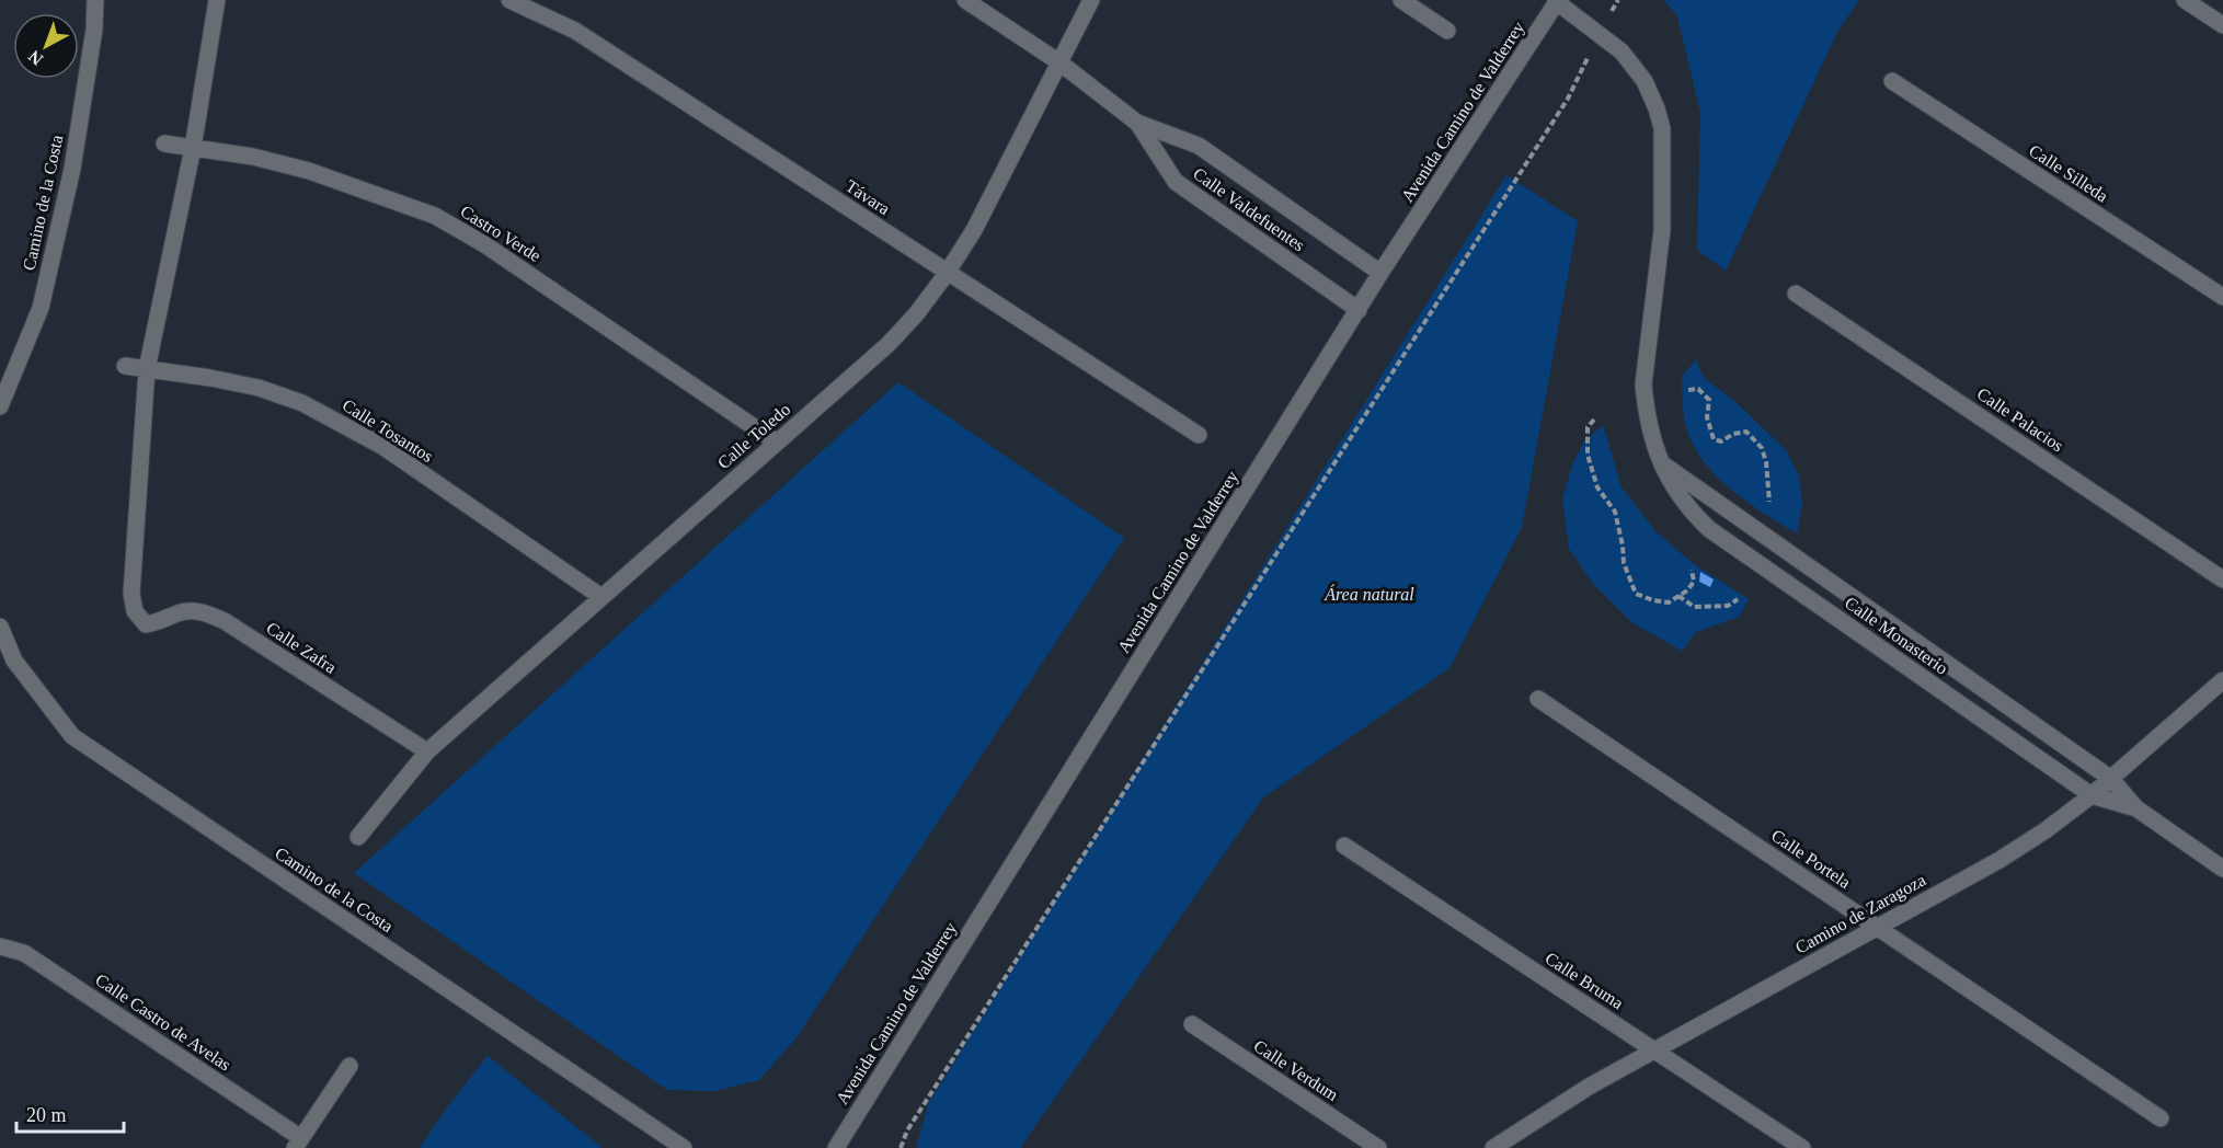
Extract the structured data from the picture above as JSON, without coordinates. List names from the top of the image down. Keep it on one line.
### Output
{"streets":{"street":["Avenida Camino de Valderrey","Calle Silleda","Távara","Camino de la Costa","Calle Valdefuentes","Castro Verde","Calle Palacios","Calle Tosantos","Calle Toledo","Calle Monasterio","Calle Zafra","Calle Portela","Camino de Zaragoza","Calle Bruma","Calle Castro de Avelas","Calle Verdum"]},"crossings":[["Avenida Camino de Valderrey","Calle Valdefuentes"],["Avenida Camino de Valderrey","Calle Monasterio"],["Távara","Calle Toledo"],["Calle Valdefuentes","Calle Toledo"],["Castro Verde","Calle Toledo"],["Calle Tosantos","Calle Toledo"],["Calle Tosantos","Calle Zafra"],["Calle Toledo","Calle Zafra"],["Calle Monasterio","Camino de Zaragoza"],["Calle Portela","Camino de Zaragoza"],["Camino de Zaragoza","Calle Bruma"]],"parks":["Área natural"],"scale_bar":"20 m","north":"bottom left"}
